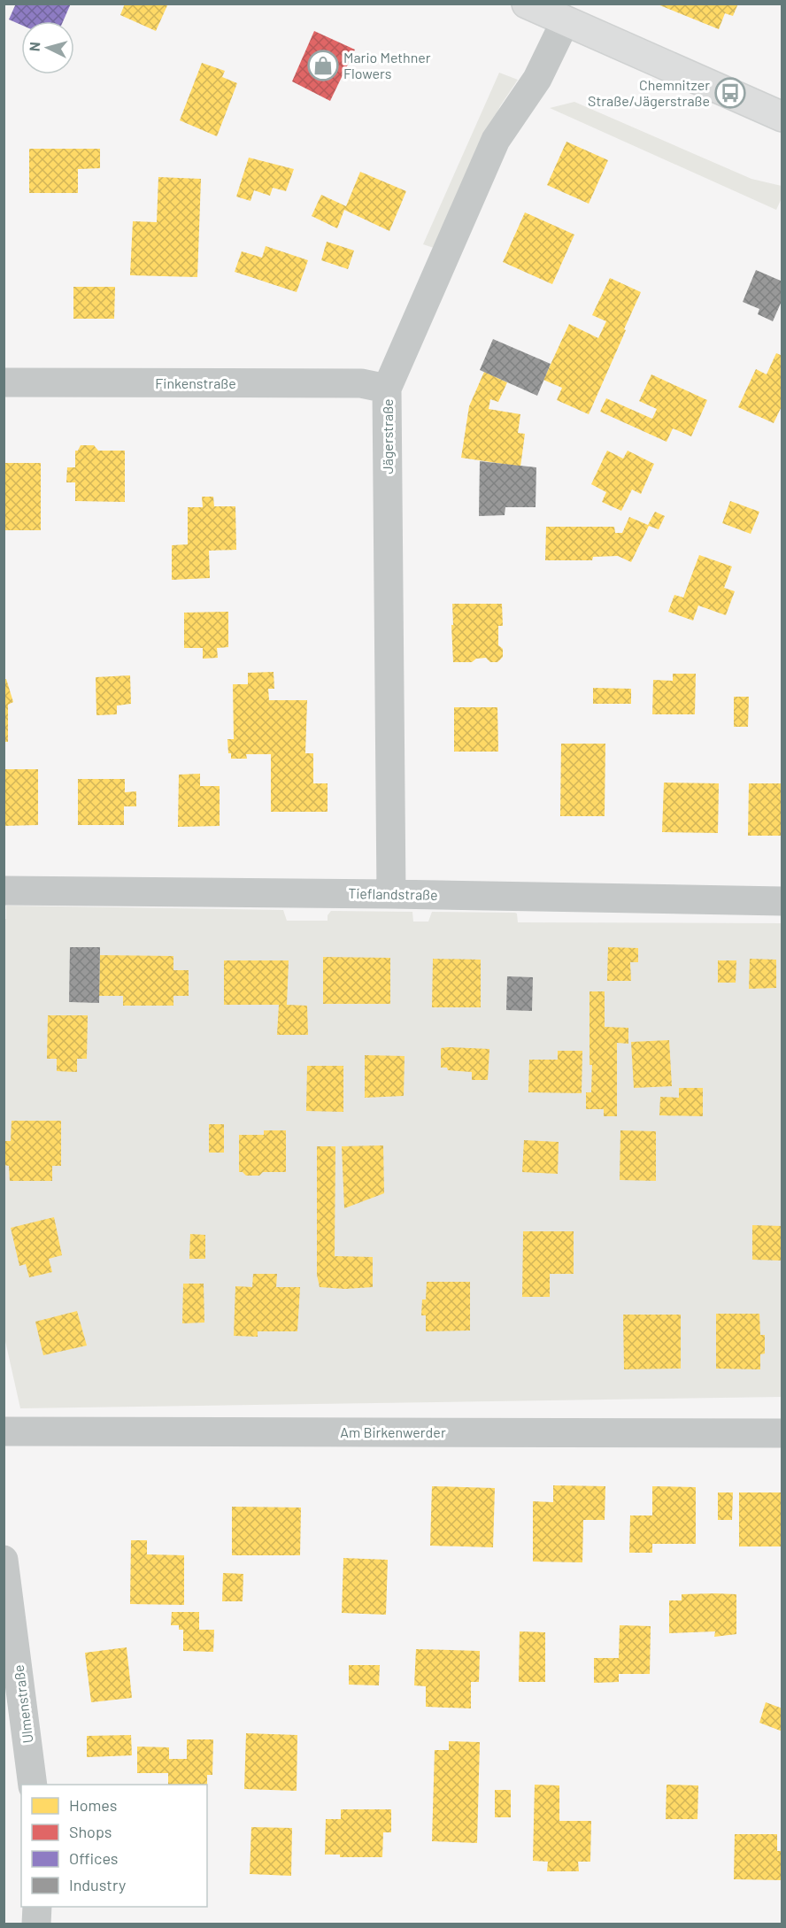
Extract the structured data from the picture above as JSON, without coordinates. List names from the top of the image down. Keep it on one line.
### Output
{"streets":{"street":["Finkenstraße","Jägerstraße","Tieflandstraße","Am Birkenwerder","Ulmenstraße"]},"crossings":[["Finkenstraße","Jägerstraße"],["Jägerstraße","Tieflandstraße"]],"places":{"shop":["Mario Methner Flowers"],"bus stop":["Chemnitzer Straße/Jägerstraße"]},"legend":["Homes","Shops","Offices","Industry"],"north":"left"}
